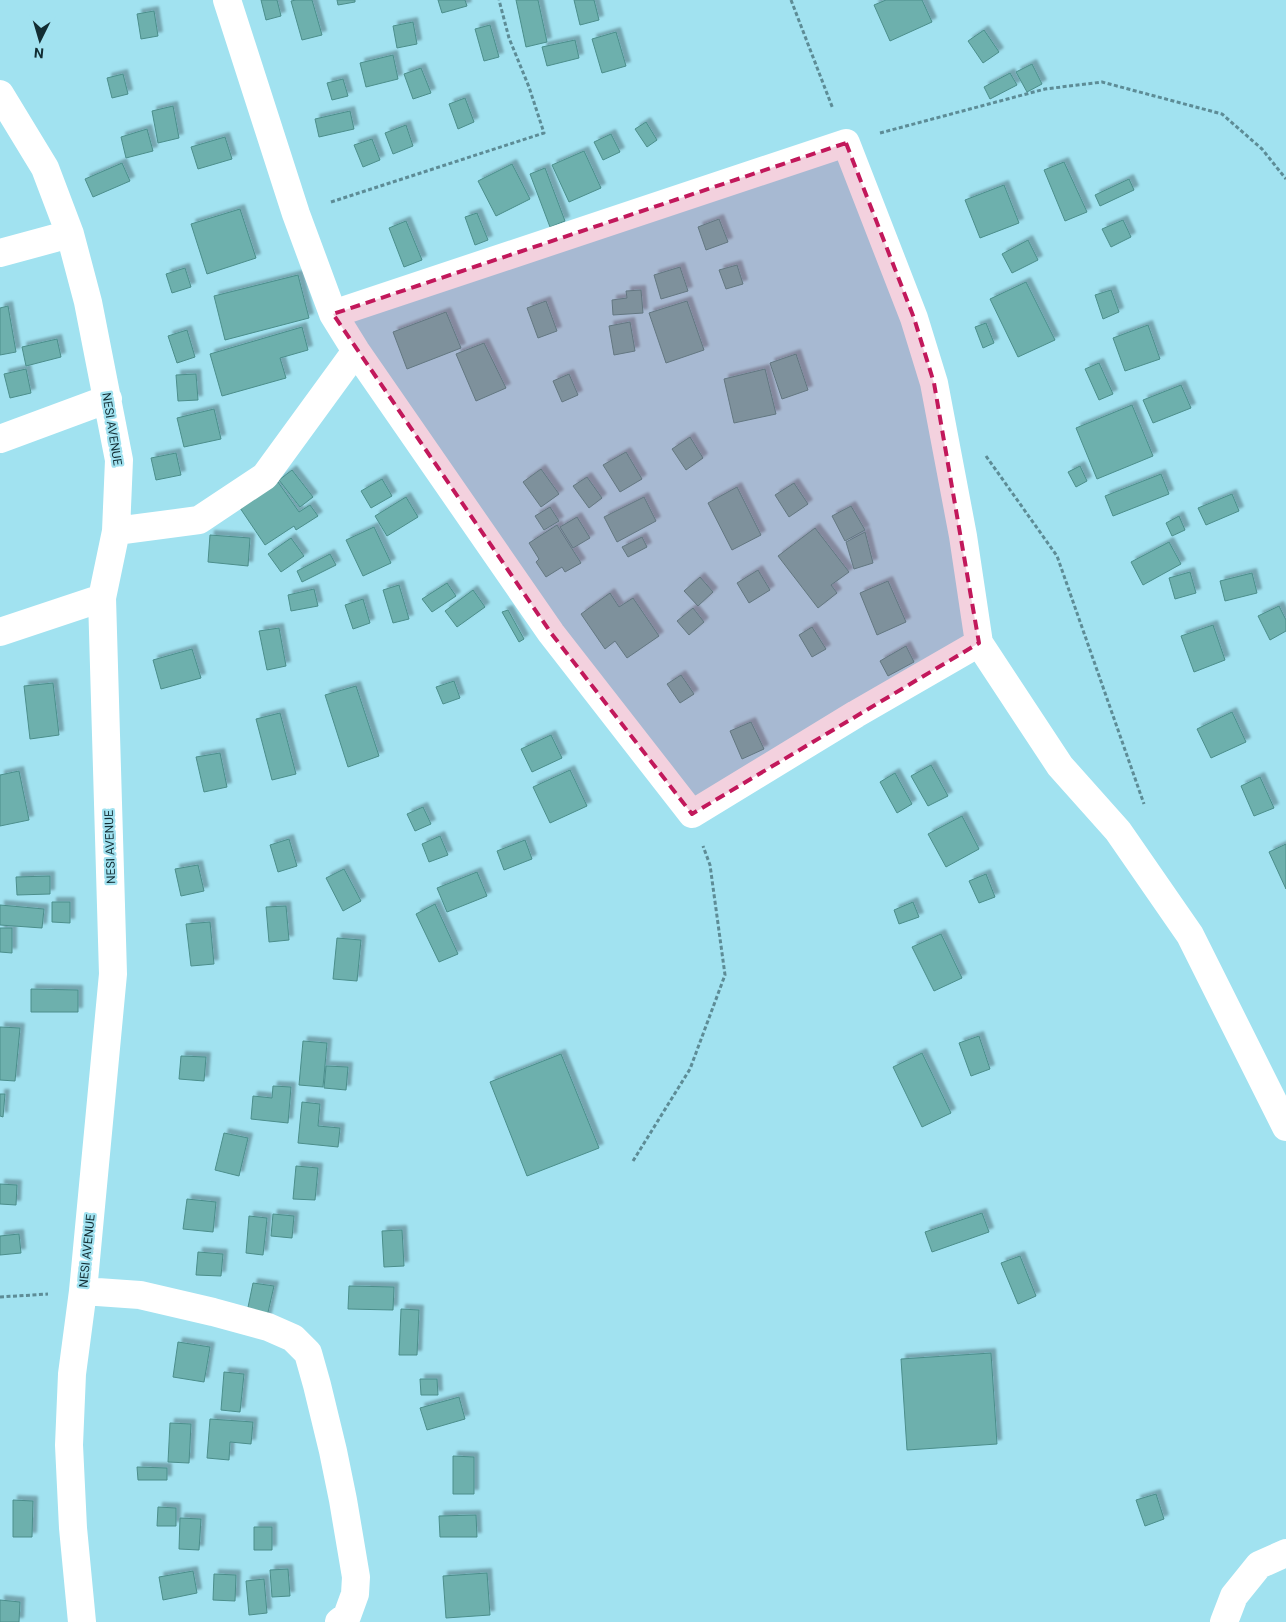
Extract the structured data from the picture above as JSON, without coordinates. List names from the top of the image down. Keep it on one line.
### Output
{"streets":{"street":["NESI AVENUE"]},"north":"bottom"}
